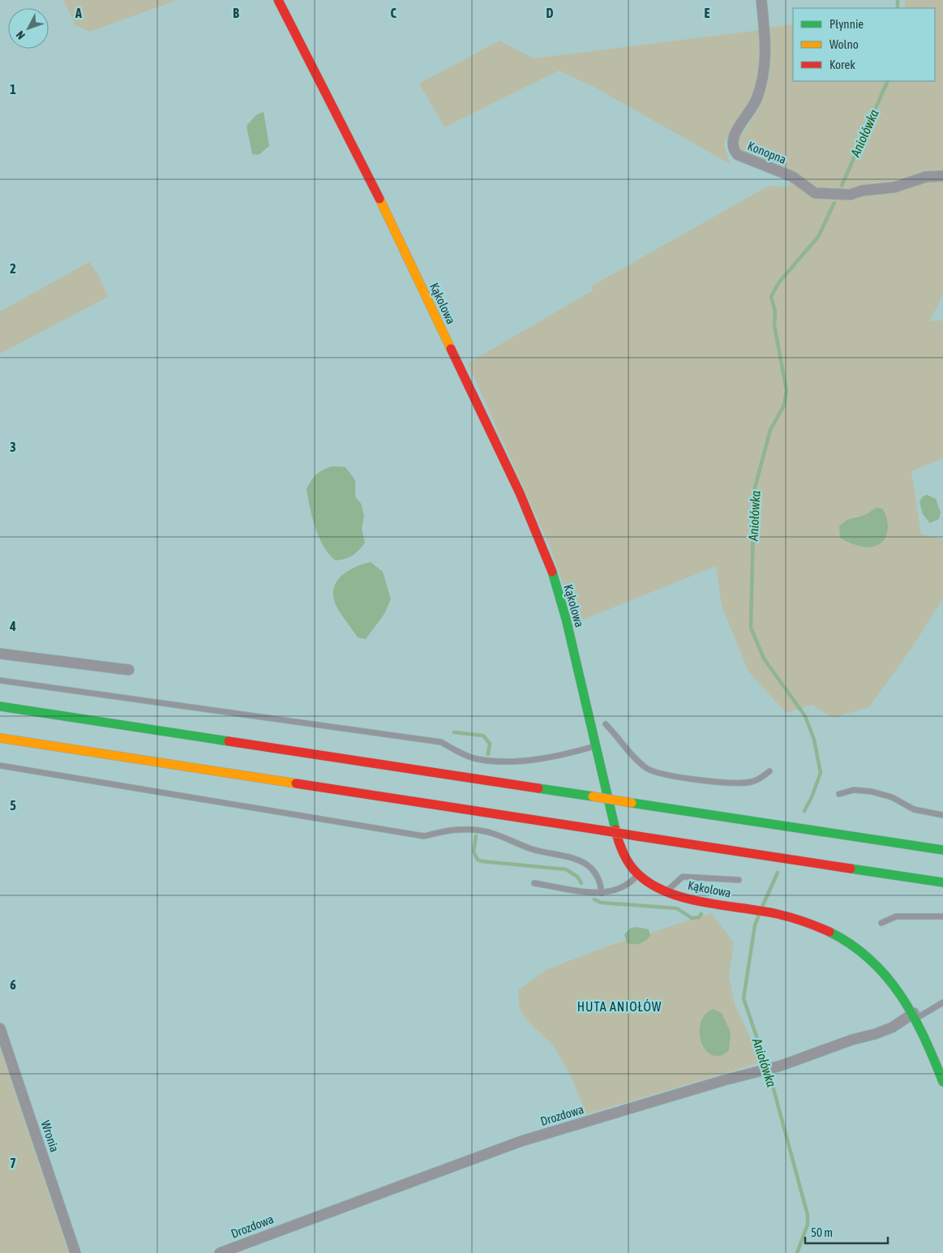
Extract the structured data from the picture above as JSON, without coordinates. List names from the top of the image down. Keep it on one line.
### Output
{"streets":{"main road":["Kąkolowa"],"street":["Konopna","Drozdowa","Wronia"]},"crossings":[["Kąkolowa","Drozdowa"]],"districts":["HUTA ANIOŁÓW"],"water":["Aniołówka"],"legend":["Płynnie","Wolno","Korek"],"scale_bar":"50 m","north":"bottom left","grid":{"columns":["A","B","C","D","E"],"rows":["1","2","3","4","5","6","7"]}}
